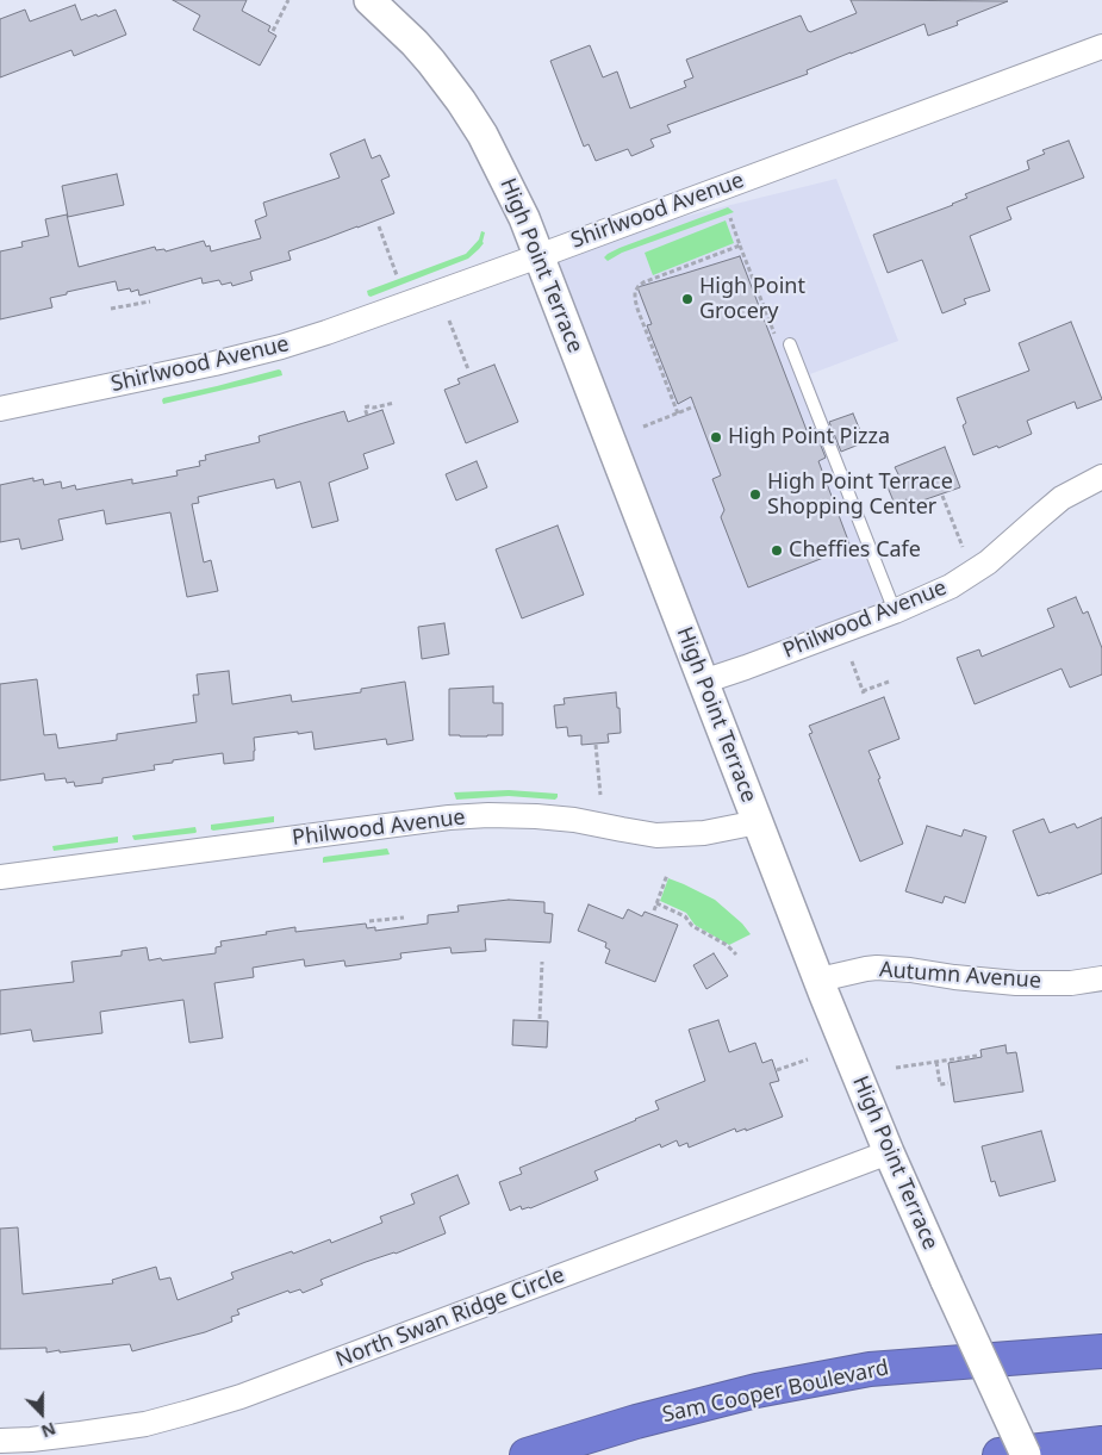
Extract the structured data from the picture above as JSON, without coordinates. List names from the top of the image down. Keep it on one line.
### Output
{"streets":{"highway":["Sam Cooper Boulevard"],"street":["Shirlwood Avenue","High Point Terrace","Philwood Avenue","Autumn Avenue","North Swan Ridge Circle"]},"crossings":[["Shirlwood Avenue","High Point Terrace"],["High Point Terrace","Philwood Avenue"],["High Point Terrace","Autumn Avenue"],["High Point Terrace","North Swan Ridge Circle"]],"places":["High Point Grocery","High Point Pizza","High Point Terrace Shopping Center","Cheffies Cafe"],"north":"bottom"}
